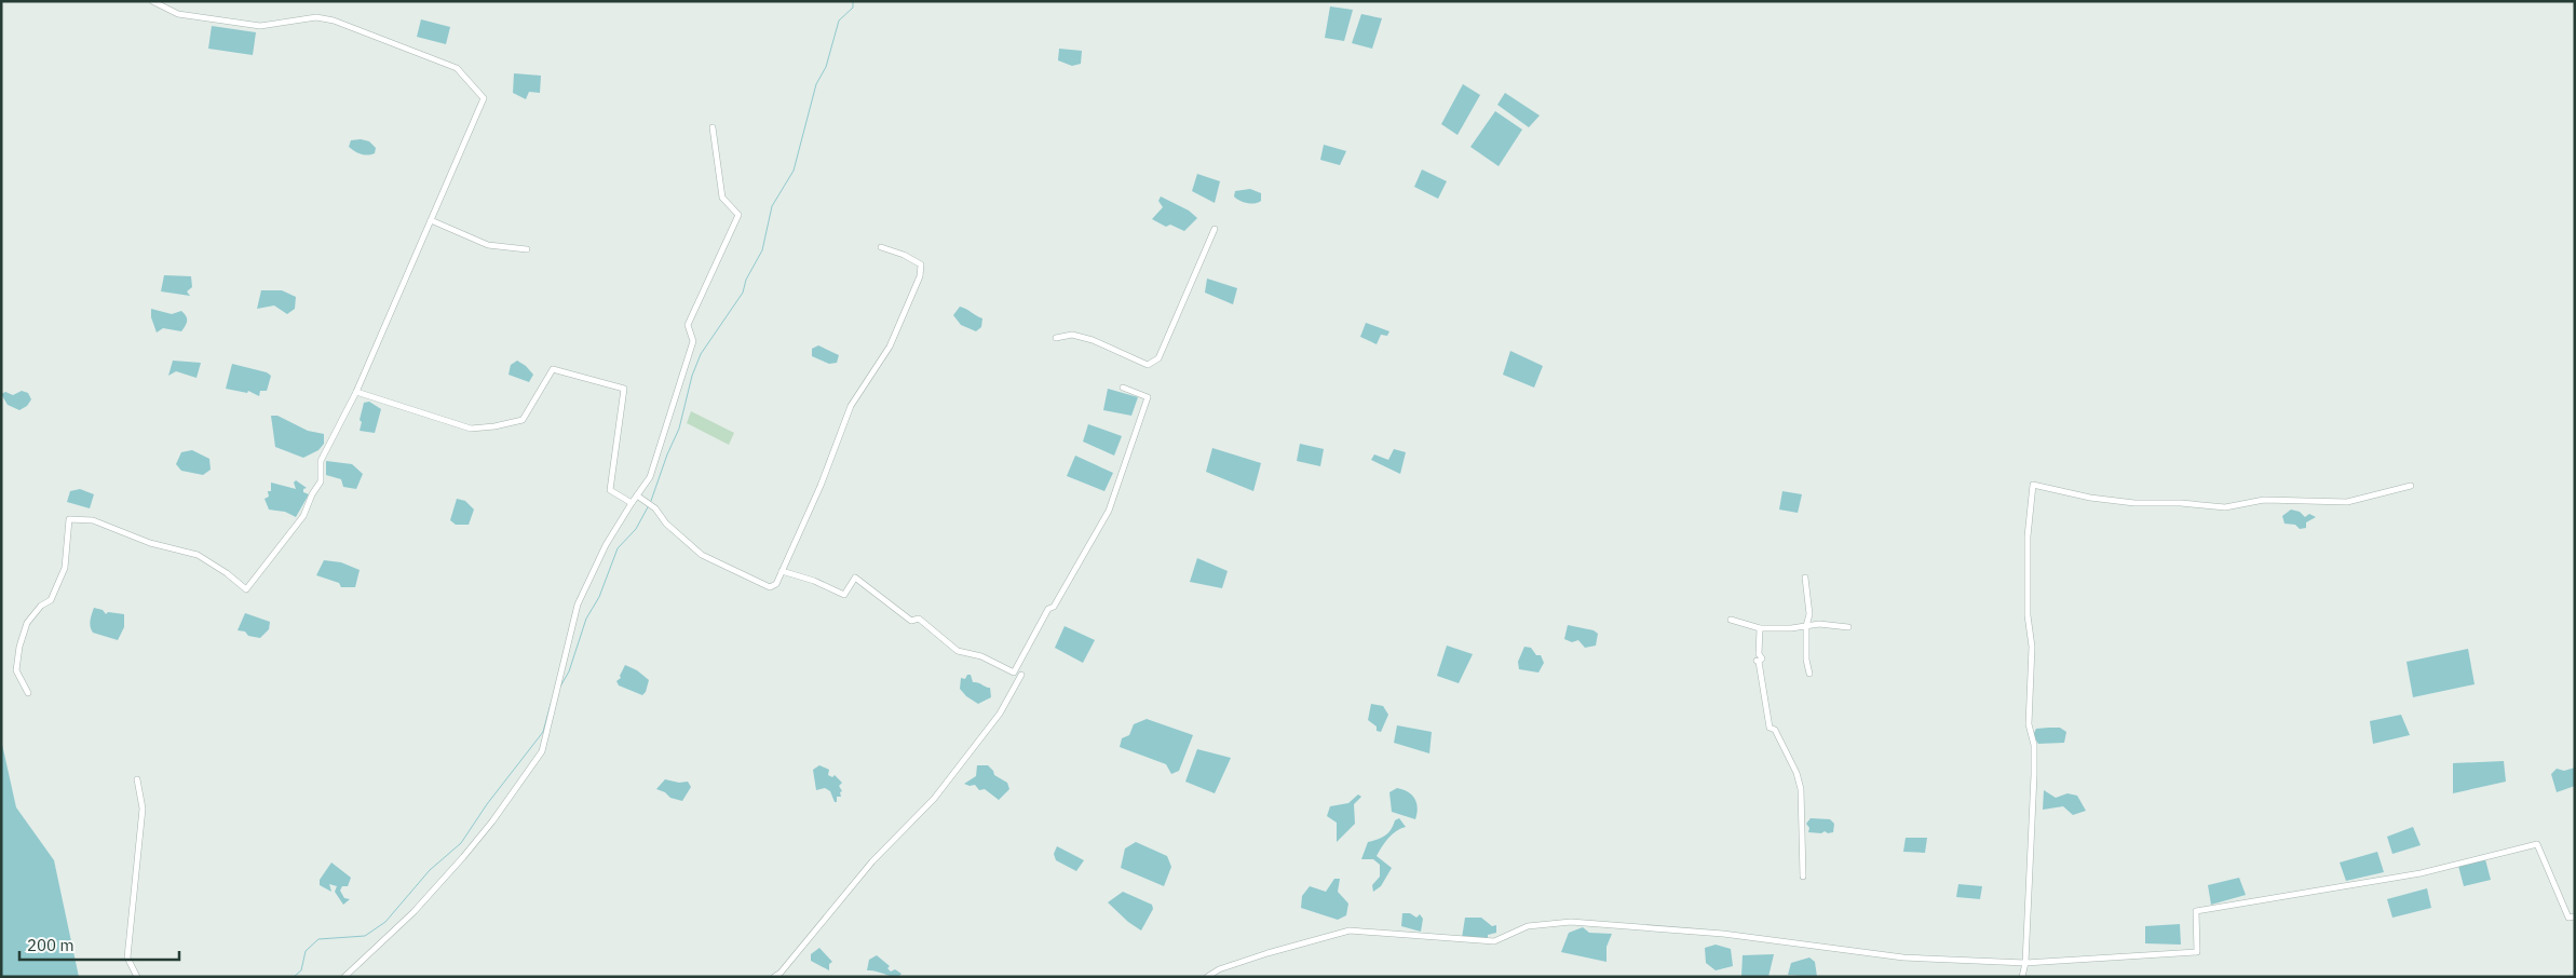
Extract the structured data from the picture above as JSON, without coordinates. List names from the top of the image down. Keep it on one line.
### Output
{"scale_bar":"200 m"}
